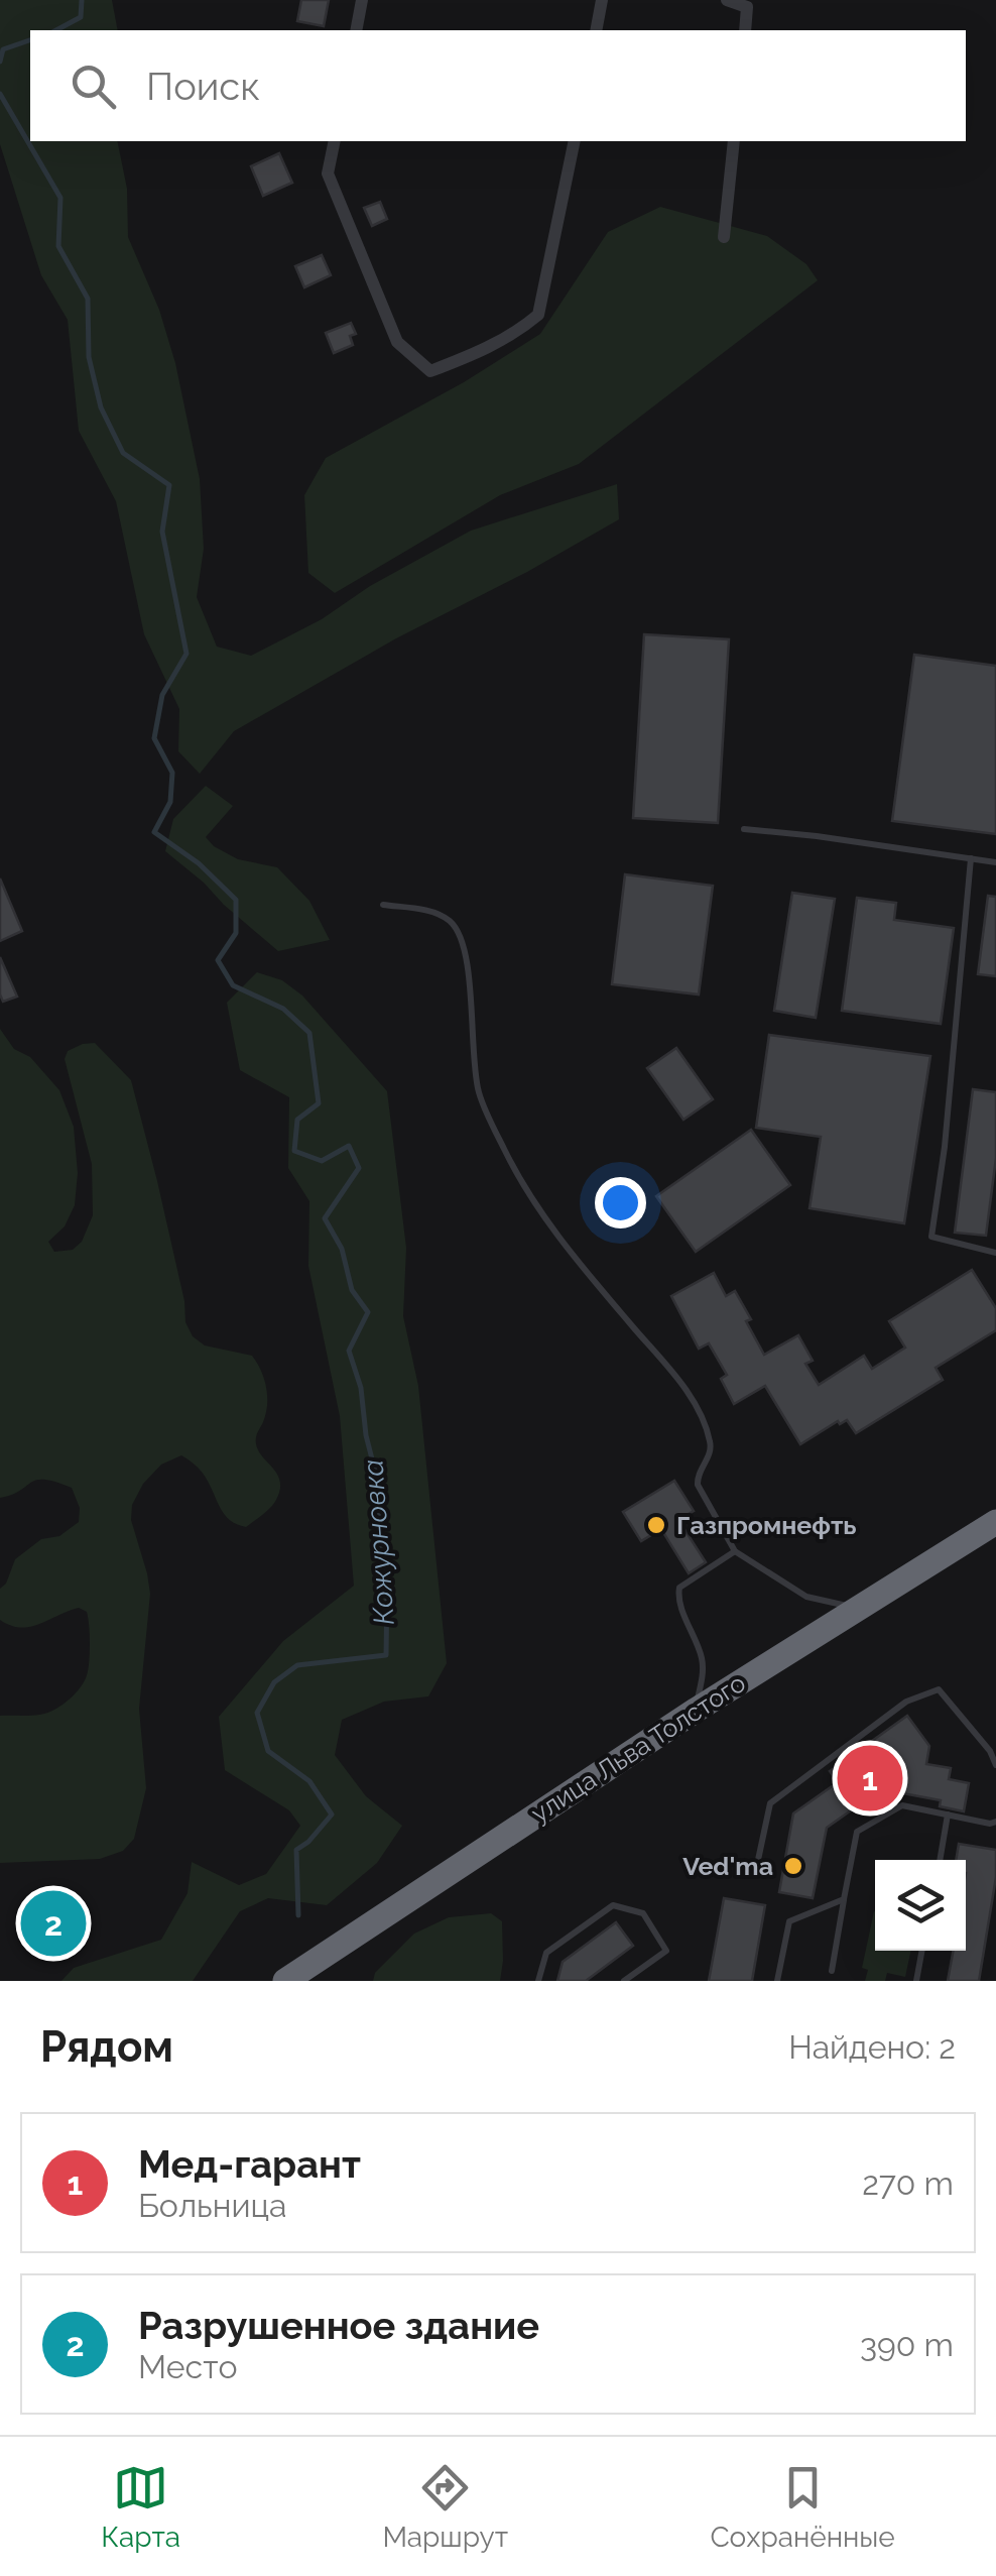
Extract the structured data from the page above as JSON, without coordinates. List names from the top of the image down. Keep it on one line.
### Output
{"streets":{"highway":["улица Льва Толстого"]},"water":["Кожурновка"],"places":["Газпромнефть","Ved'ma"],"page":{"search":"Поиск","pins":["1","2"],"heading":["Рядом","Найдено: 2"],"list":[{"mark":"1","name":"Мед-гарант","note":"Больница","value":"270 m"},{"mark":"2","name":"Разрушенное здание","note":"Место","value":"390 m"}],"nav":["Карта","Маршрут","Сохранённые"]}}
